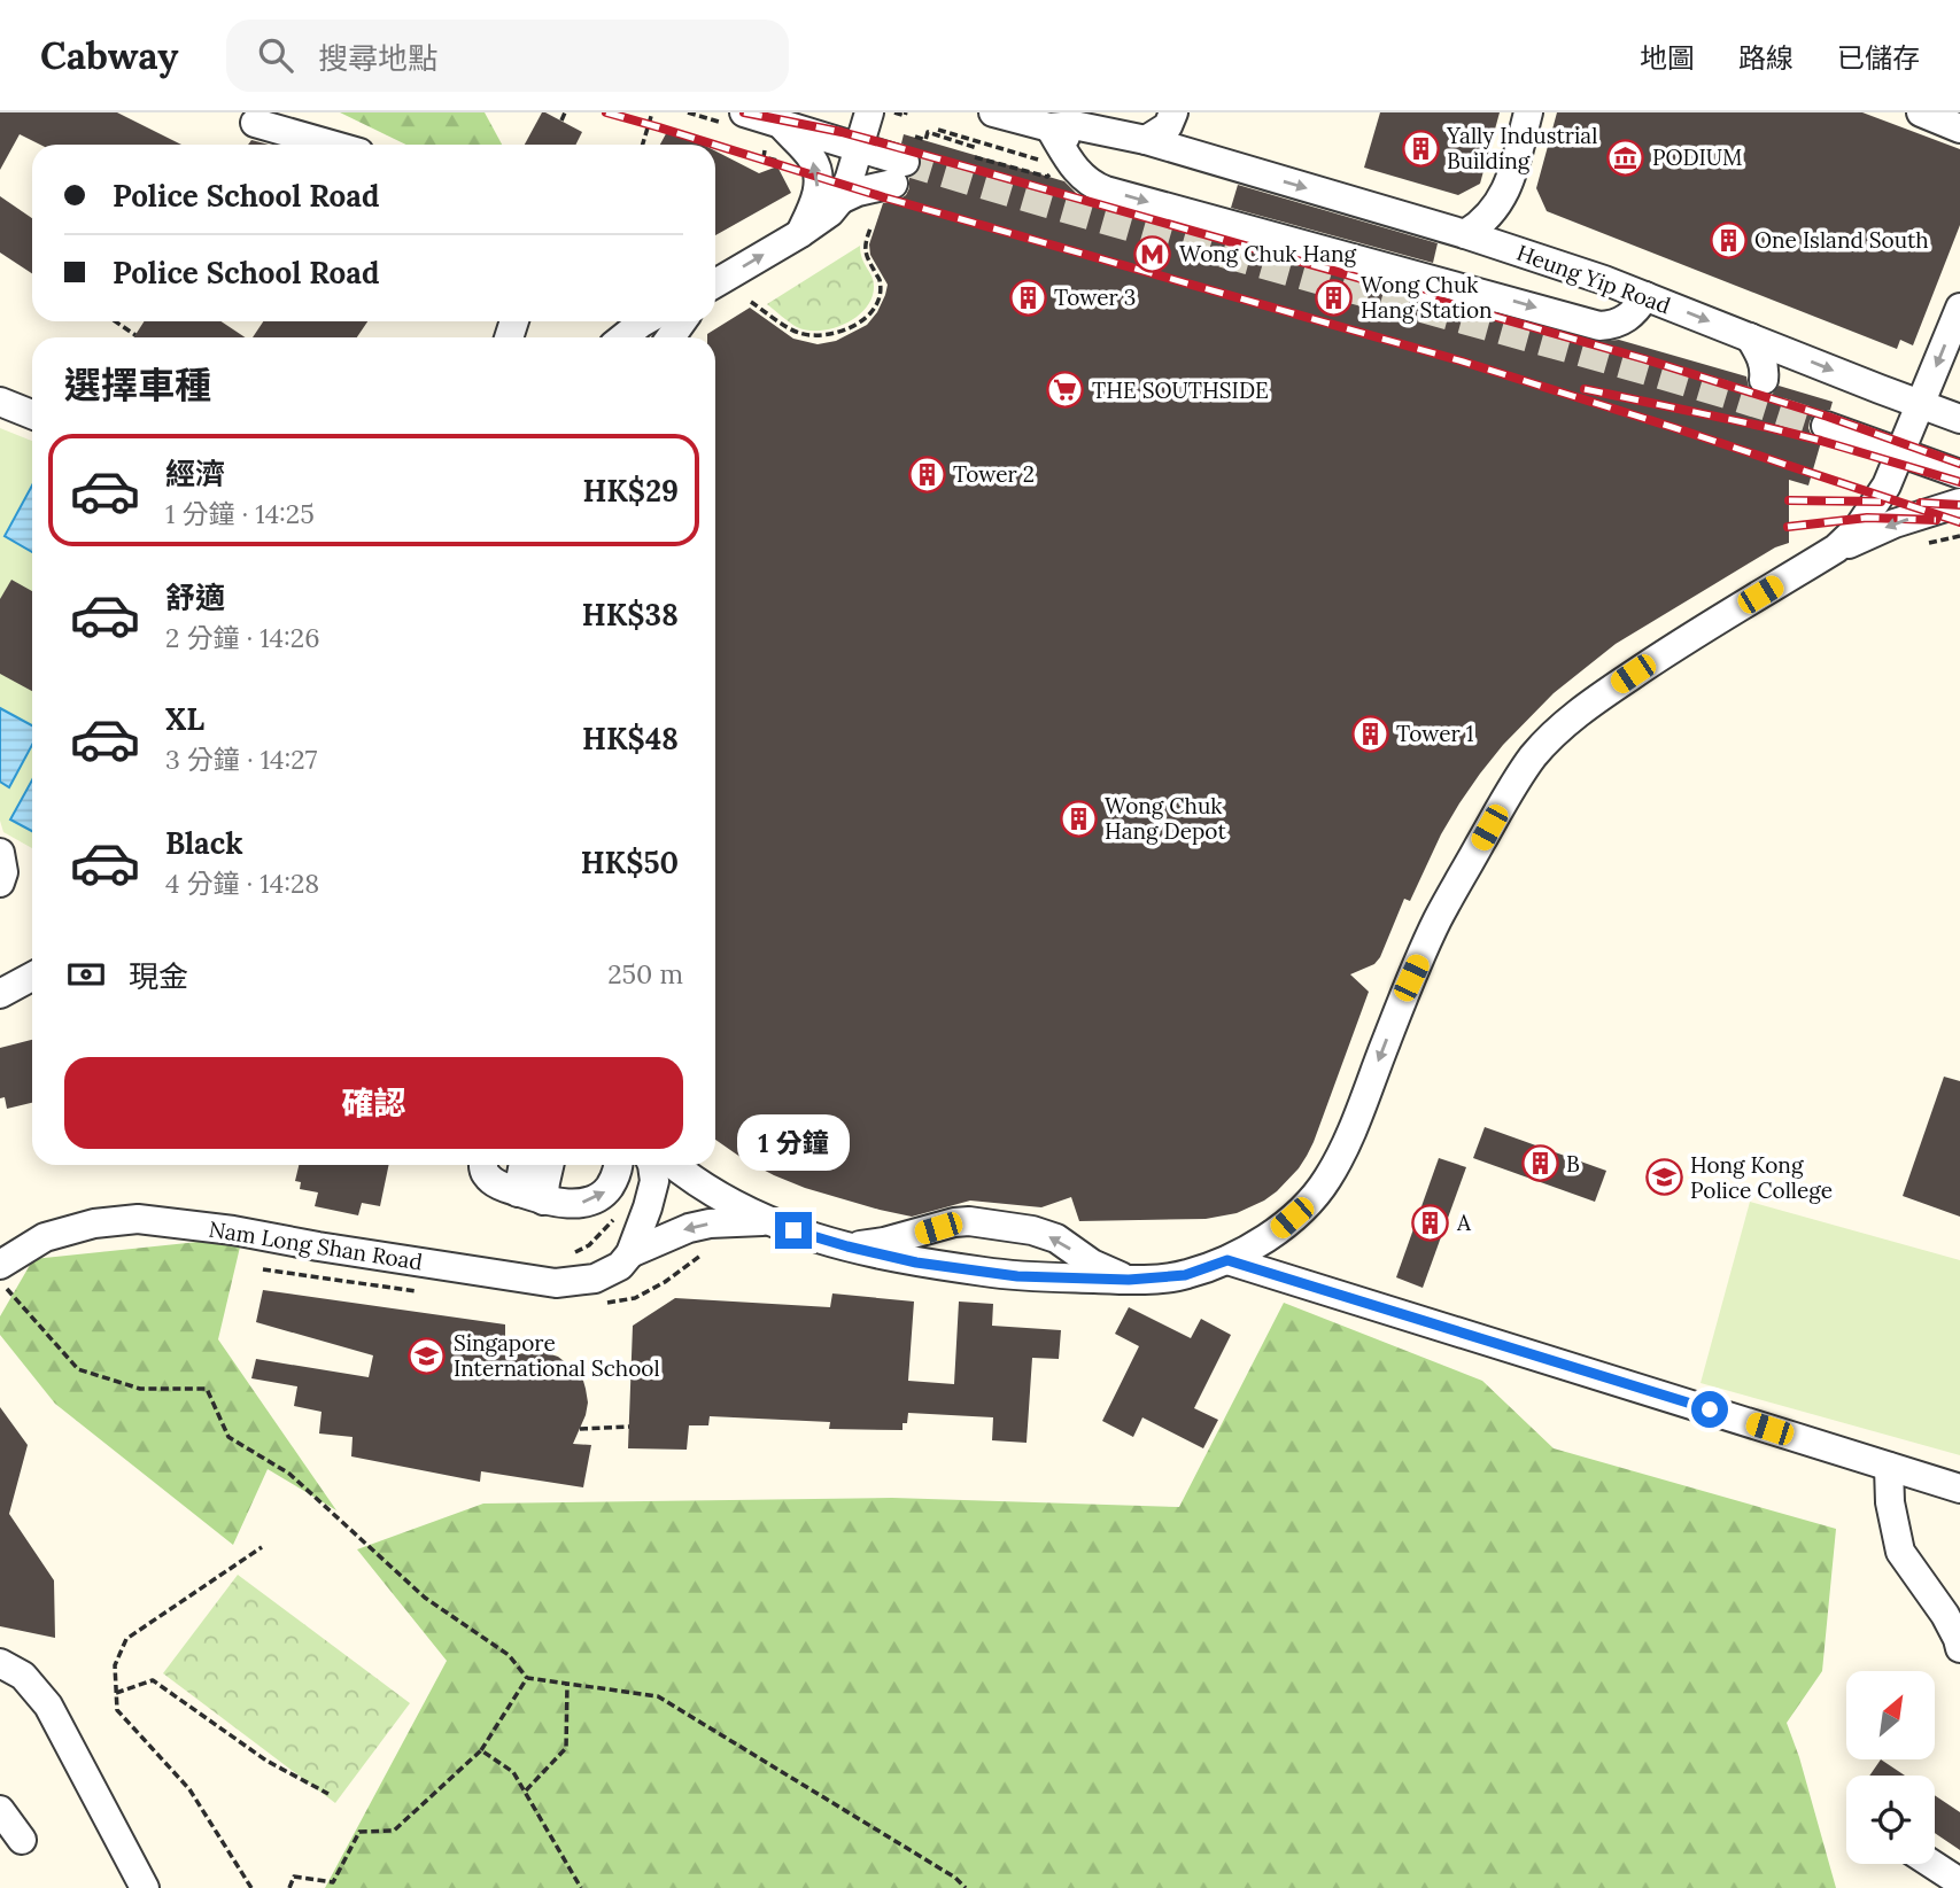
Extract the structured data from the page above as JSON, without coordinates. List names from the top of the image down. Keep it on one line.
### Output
{"streets":{"street":["Heung Yip Road","Nam Long Shan Road"]},"places":{"building":["Yally Industrial Building","One Island South","Tower 3","Wong Chuk Hang Station","Tower 2","Tower 1","Wong Chuk Hang Depot","B","A"],"museum":["PODIUM"],"metro station":["Wong Chuk Hang"],"supermarket":["THE SOUTHSIDE"],"school or university":["Hong Kong Police College","Singapore International School"]},"north":"top right","page":{"header":"Cabway","search":"搜尋地點","nav":["地圖","路線","已儲存"],"banner":["Police School Road","Police School Road"],"heading":"選擇車種","list":[{"name":"經濟","note":"1 分鐘 · 14:25","value":"HK$29"},{"name":"舒適","note":"2 分鐘 · 14:26","value":"HK$38"},{"name":"XL","note":"3 分鐘 · 14:27","value":"HK$48"},{"name":"Black","note":"4 分鐘 · 14:28","value":"HK$50"}],"pay":["現金","250 m"],"buttons":"確認","bubble":"1 分鐘"}}
